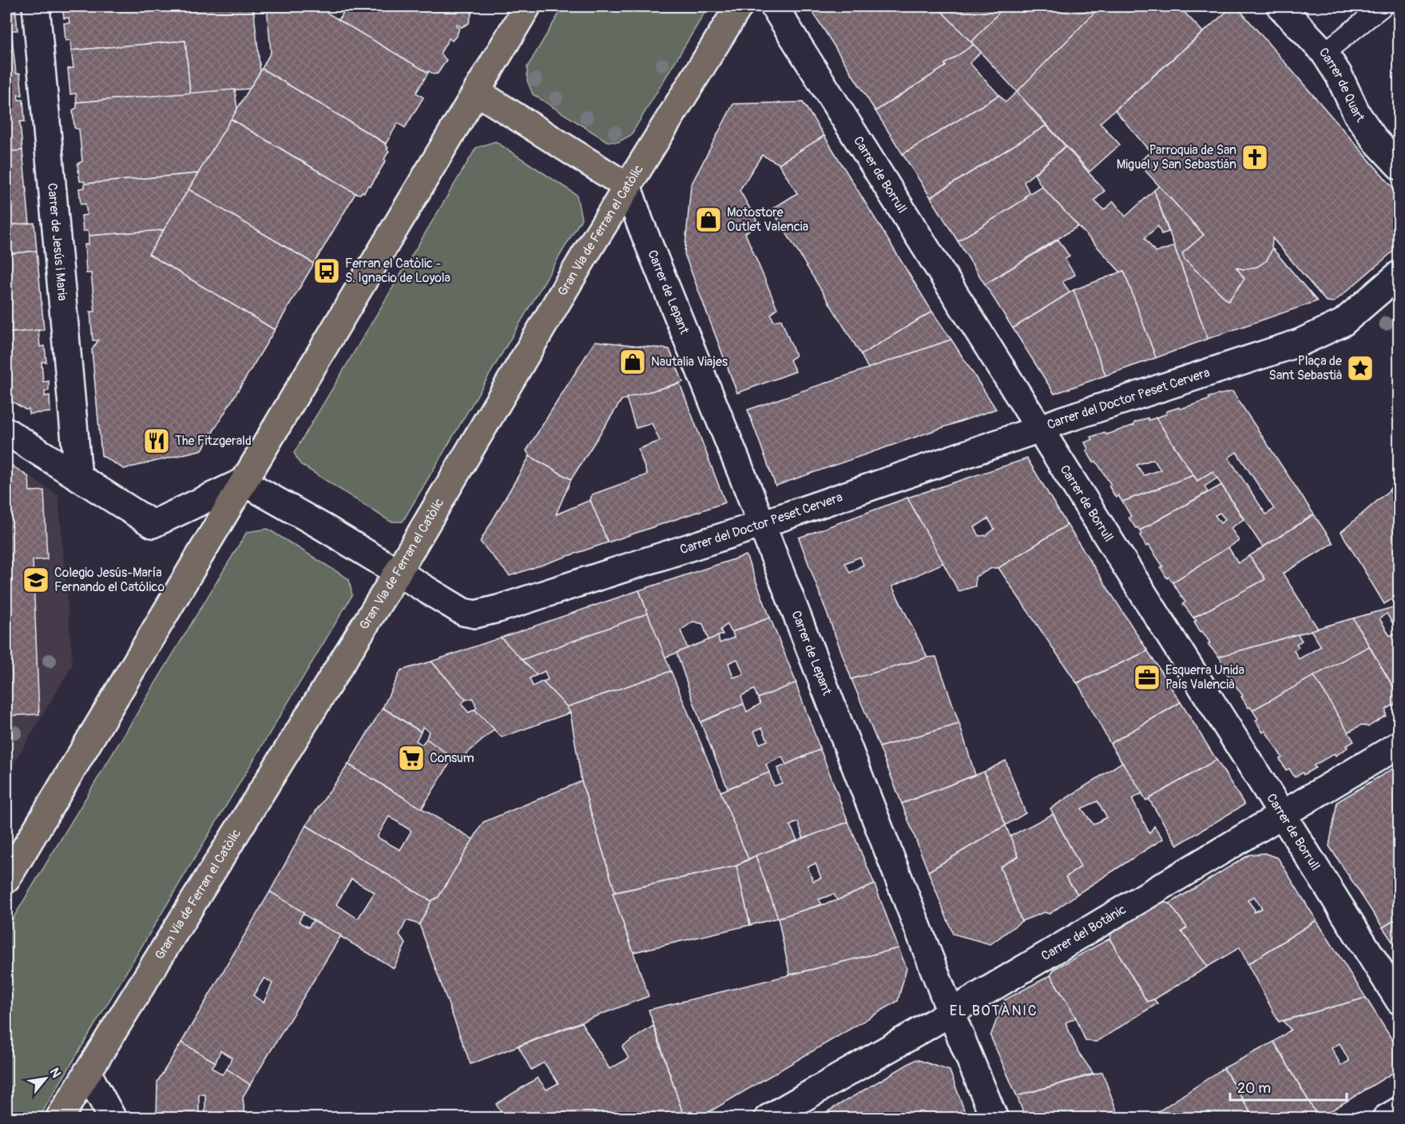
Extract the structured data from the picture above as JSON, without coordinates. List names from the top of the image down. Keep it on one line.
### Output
{"streets":{"main road":["Gran Via de Ferran el Catòlic"],"street":["Carrer de Quart","Carrer de Borrull","Carrer de Jesús i Maria","Carrer de Lepant","Carrer del Doctor Peset Cervera","Carrer del Botànic"]},"crossings":[["Carrer de Borrull","Carrer del Doctor Peset Cervera"],["Carrer de Borrull","Carrer del Botànic"],["Gran Via de Ferran el Catòlic","Carrer de Lepant"],["Gran Via de Ferran el Catòlic","Carrer del Doctor Peset Cervera"],["Carrer de Lepant","Carrer del Doctor Peset Cervera"],["Carrer de Lepant","Carrer del Botànic"]],"districts":["EL BOTÀNIC"],"places":{"church":["Parroquia de San Miguel y San Sebastián"],"shop":["Motostore Outlet Valencia","Nautalia Viajes"],"bus stop":["Ferran el Catòlic - S. Ignacio de Loyola"],"place":["Plaça de Sant Sebastià"],"restaurant":["The Fitzgerald"],"school or university":["Colegio Jesús-María Fernando el Católico"],"office":["Esquerra Unida País Valencià"],"supermarket":["Consum"]},"scale_bar":"20 m","north":"top right"}
